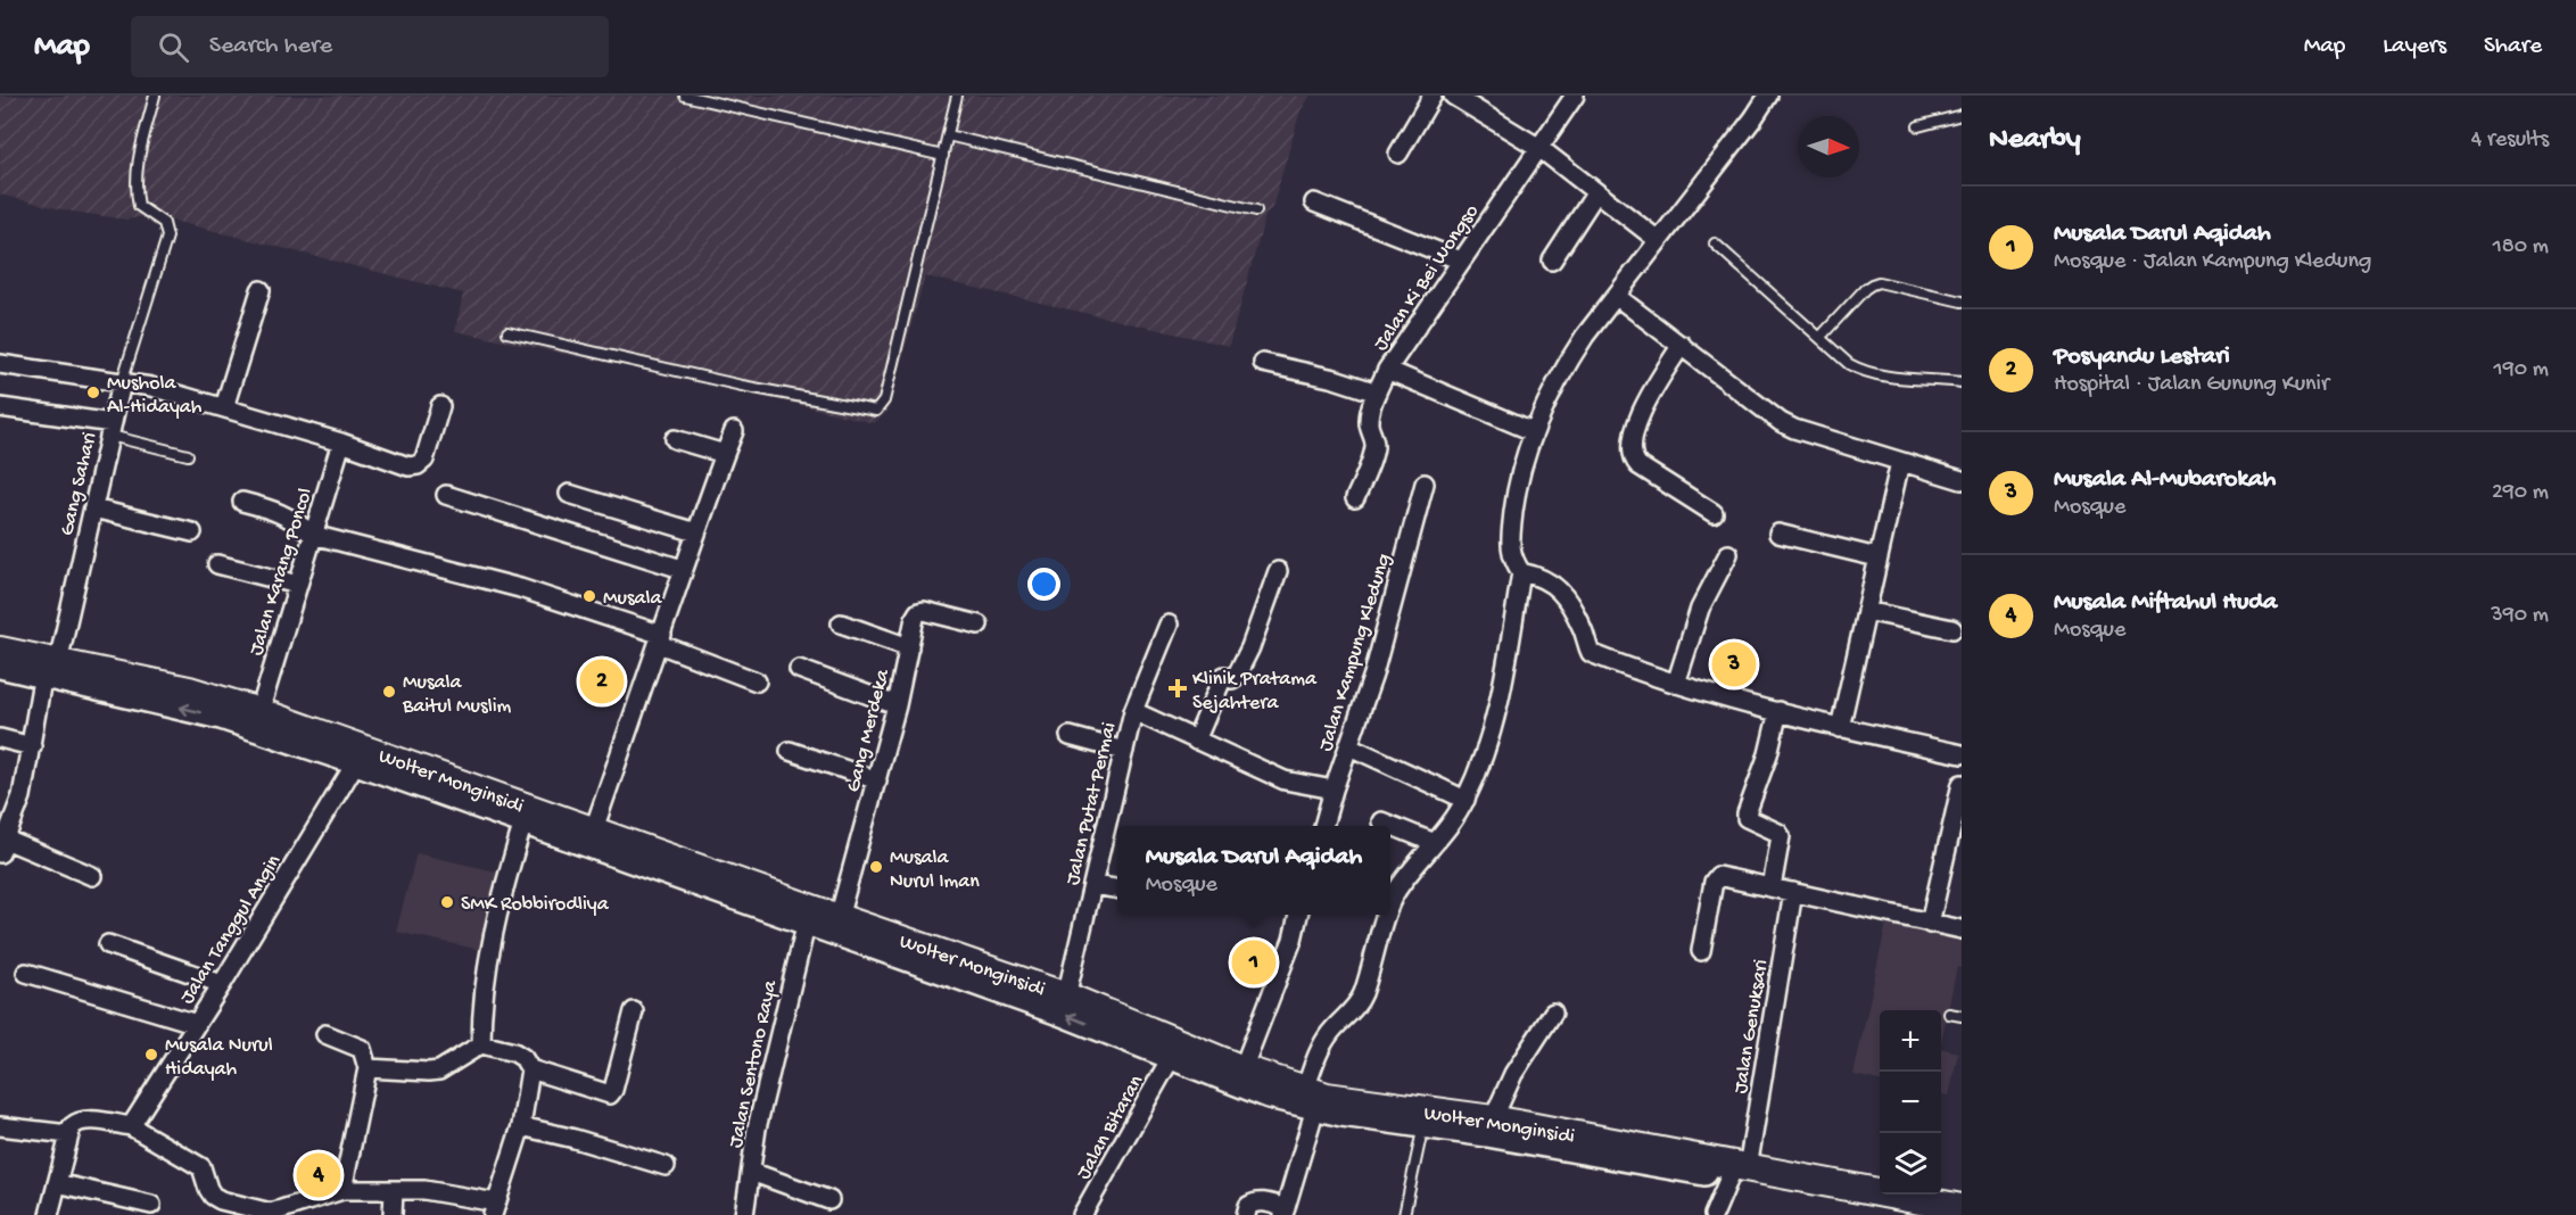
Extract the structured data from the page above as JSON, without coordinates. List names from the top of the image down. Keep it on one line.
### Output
{"streets":{"main road":["Wolter Monginsidi"],"street":["Jalan Ki Bei Wongso","Gang Sahari","Jalan Karang Poncol","Jalan Kampung Kledung","Gang Merdeka","Jalan Putat Permai","Jalan Tanggul Angin","Jalan Genuksari","Jalan Sentono Raya","Jalan Bitaran"]},"crossings":[["Gang Sahari","Wolter Monginsidi"],["Jalan Karang Poncol","Wolter Monginsidi"],["Jalan Kampung Kledung","Jalan Putat Permai"],["Gang Merdeka","Wolter Monginsidi"],["Wolter Monginsidi","Jalan Putat Permai"],["Wolter Monginsidi","Jalan Tanggul Angin"],["Wolter Monginsidi","Jalan Genuksari"],["Wolter Monginsidi","Jalan Sentono Raya"],["Wolter Monginsidi","Jalan Bitaran"]],"places":{"other":["Mushola Al-Hidayah","Musala","Musala Baitul Muslim","Musala Nurul Iman","SMK Robbirodliya","Musala Nurul Hidayah"],"health":["Klinik Pratama Sejahtera"]},"north":"right","page":{"header":"Map","search":"Search here","nav":["Map","Layers","Share"],"heading":["Nearby","4 results"],"list":[{"mark":"1","name":"Musala Darul Aqidah","note":"Mosque · Jalan Kampung Kledung","value":"180 m"},{"mark":"2","name":"Posyandu Lestari","note":"Hospital · Jalan Gunung Kunir","value":"190 m"},{"mark":"3","name":"Musala Al-Mubarokah","note":"Mosque","value":"290 m"},{"mark":"4","name":"Musala Miftahul Huda","note":"Mosque","value":"390 m"}],"pins":["3","2","1","4"],"popup":["Musala Darul Aqidah","Mosque"],"map_buttons":["+","−"]}}
